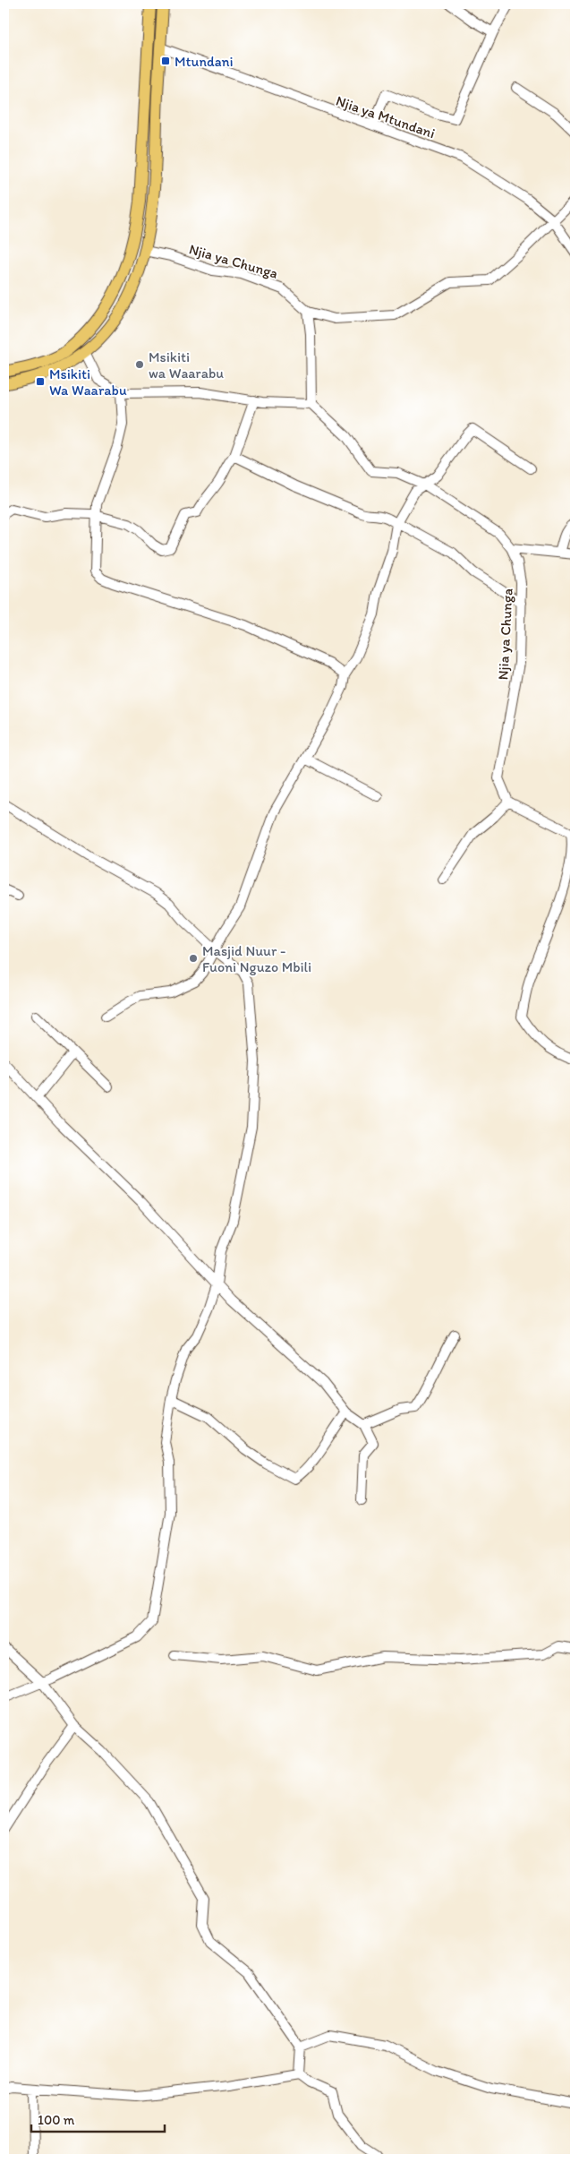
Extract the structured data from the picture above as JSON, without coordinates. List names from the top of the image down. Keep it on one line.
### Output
{"streets":{"street":["Njia ya Mtundani","Njia ya Chunga"]},"places":{"transit":["Mtundani","Msikiti Wa Waarabu"],"other":["Msikiti wa Waarabu","Masjid Nuur - Fuoni Nguzo Mbili"]},"scale_bar":"100 m"}
